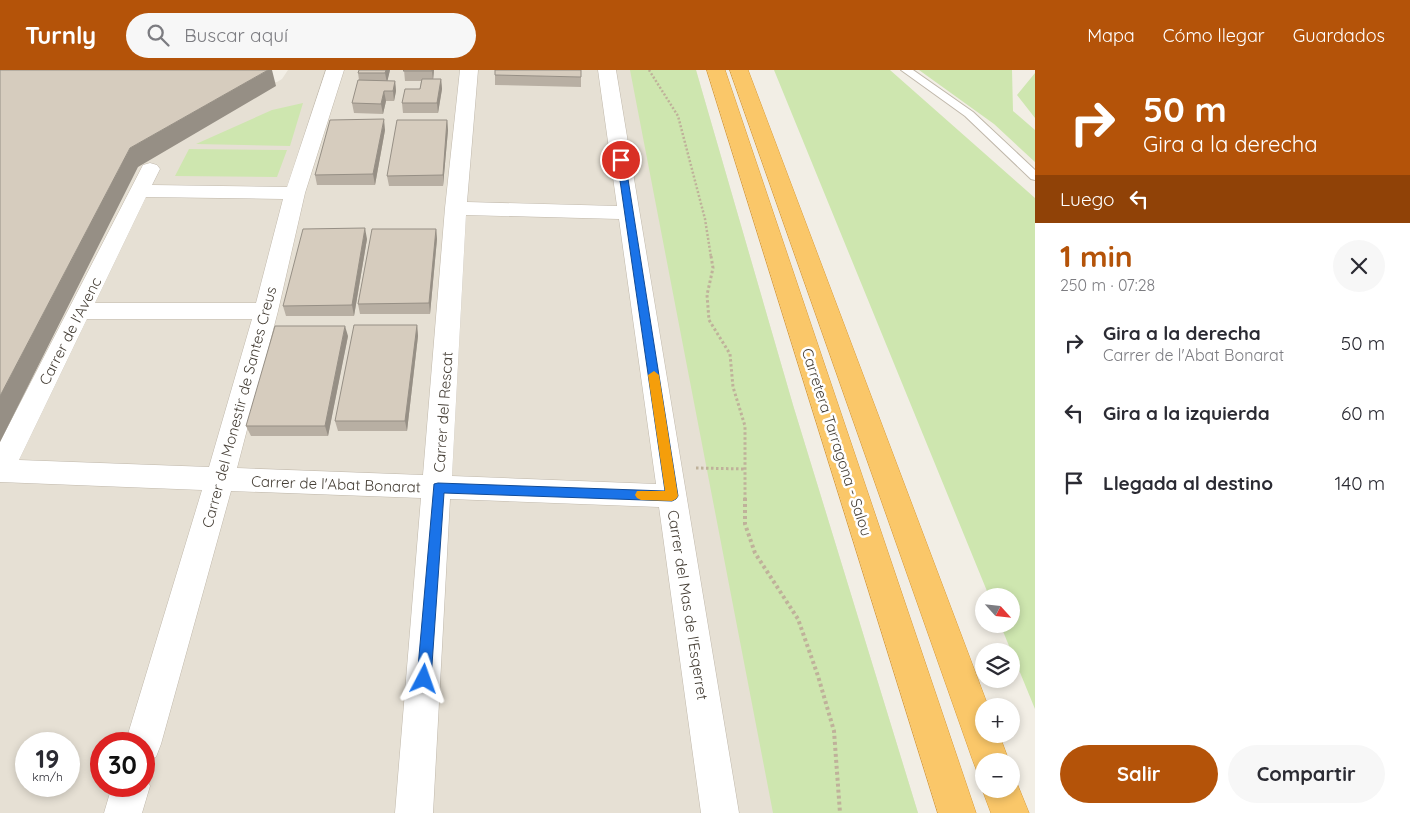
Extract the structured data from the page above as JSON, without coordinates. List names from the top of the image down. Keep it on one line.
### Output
{"streets":{"highway":["Carretera Tarragona - Salou"],"street":["Carrer de l'Avenc","Carrer del Monestir de Santes Creus","Carrer del Rescat","Carrer de l'Abat Bonarat","Carrer del Mas de l'Esqerret"]},"crossings":[["Carrer de l'Avenc","Carrer de l'Abat Bonarat"],["Carrer del Monestir de Santes Creus","Carrer de l'Abat Bonarat"],["Carrer del Rescat","Carrer de l'Abat Bonarat"],["Carrer de l'Abat Bonarat","Carrer del Mas de l'Esqerret"]],"north":"bottom right","page":{"header":"Turnly","search":"Buscar aquí","nav":["Mapa","Cómo llegar","Guardados"],"turn":["50 m","Gira a la derecha"],"then":"Luego","heading":["1 min","250 m · 07:28"],"list":[{"name":"Gira a la derecha","note":"Carrer de l'Abat Bonarat","value":"50 m"},{"name":"Gira a la izquierda","value":"60 m"},{"name":"Llegada al destino","value":"140 m"}],"map_buttons":["+","−"],"speed":"19 km/h","limit":"30","buttons":["Salir","Compartir"]}}
